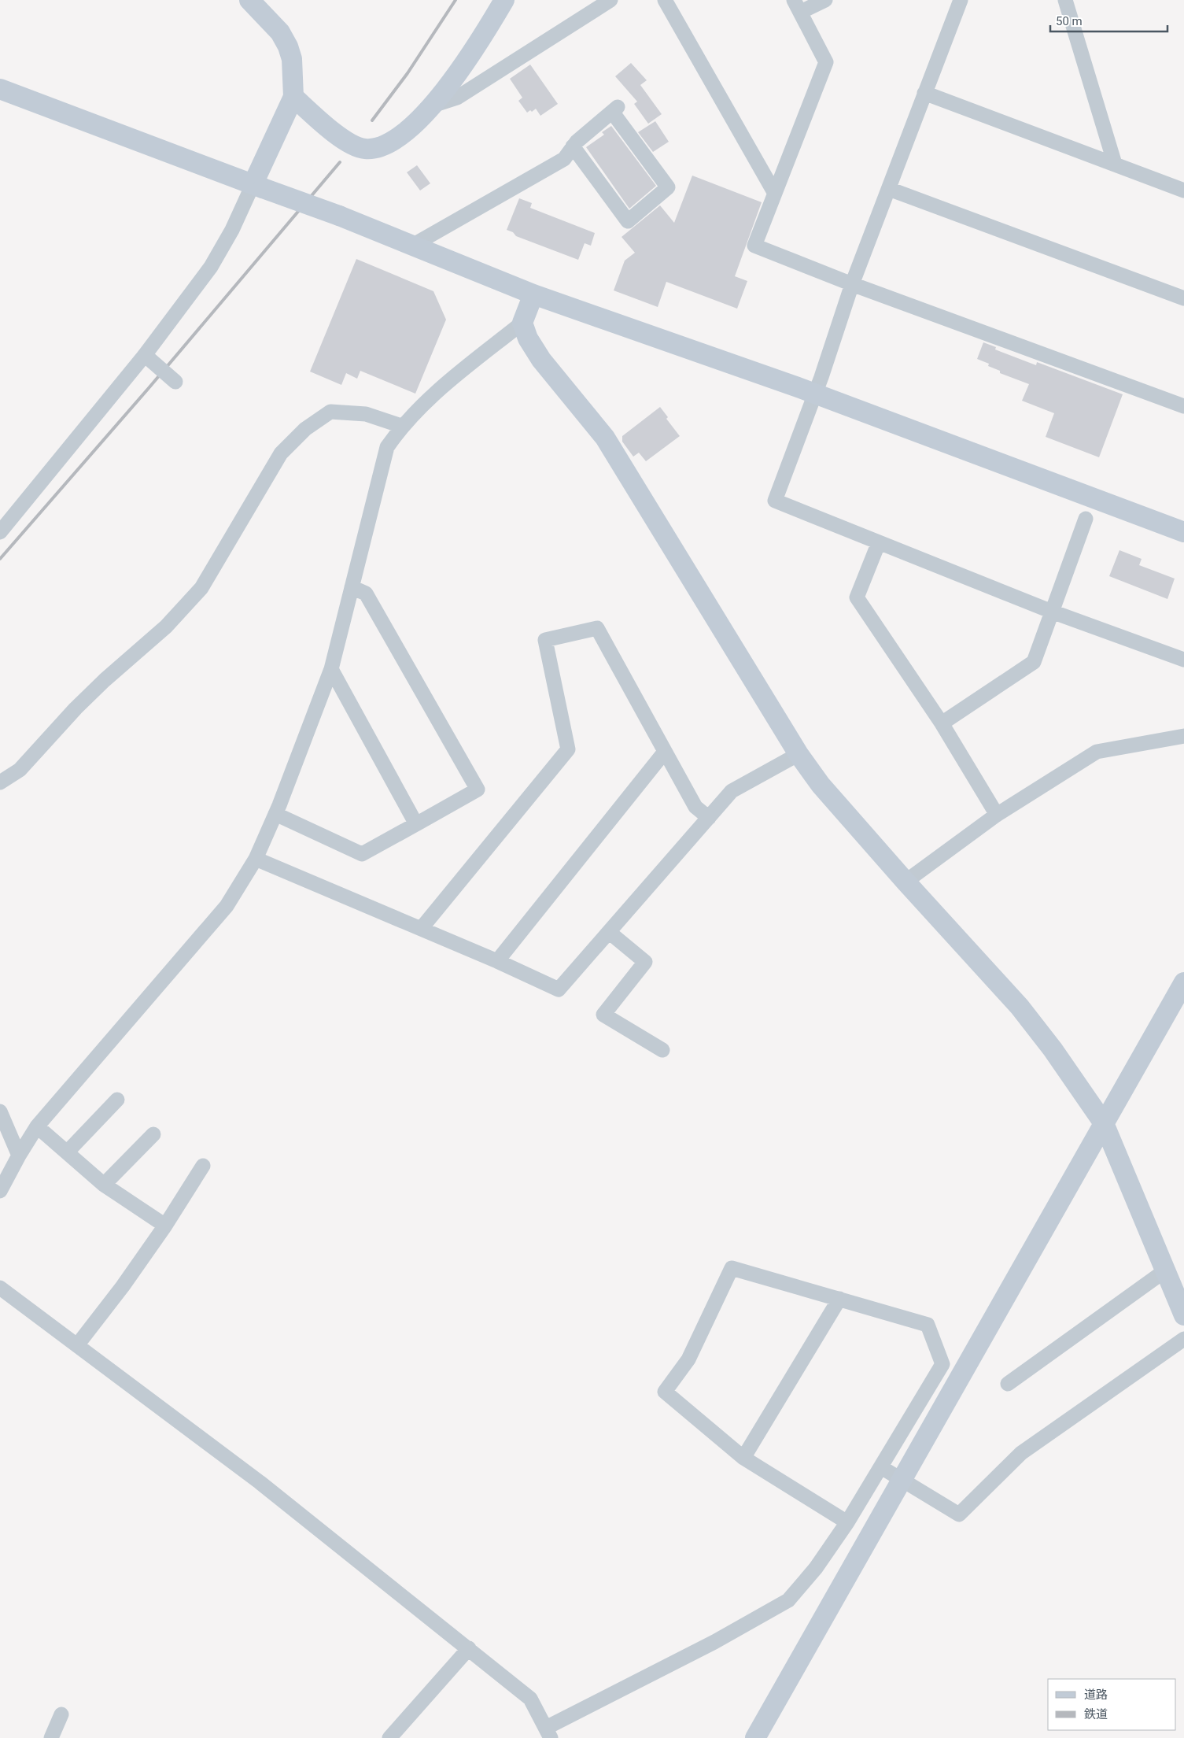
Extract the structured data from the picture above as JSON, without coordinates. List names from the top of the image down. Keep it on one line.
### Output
{"legend":["道路","鉄道"],"scale_bar":"50 m"}
